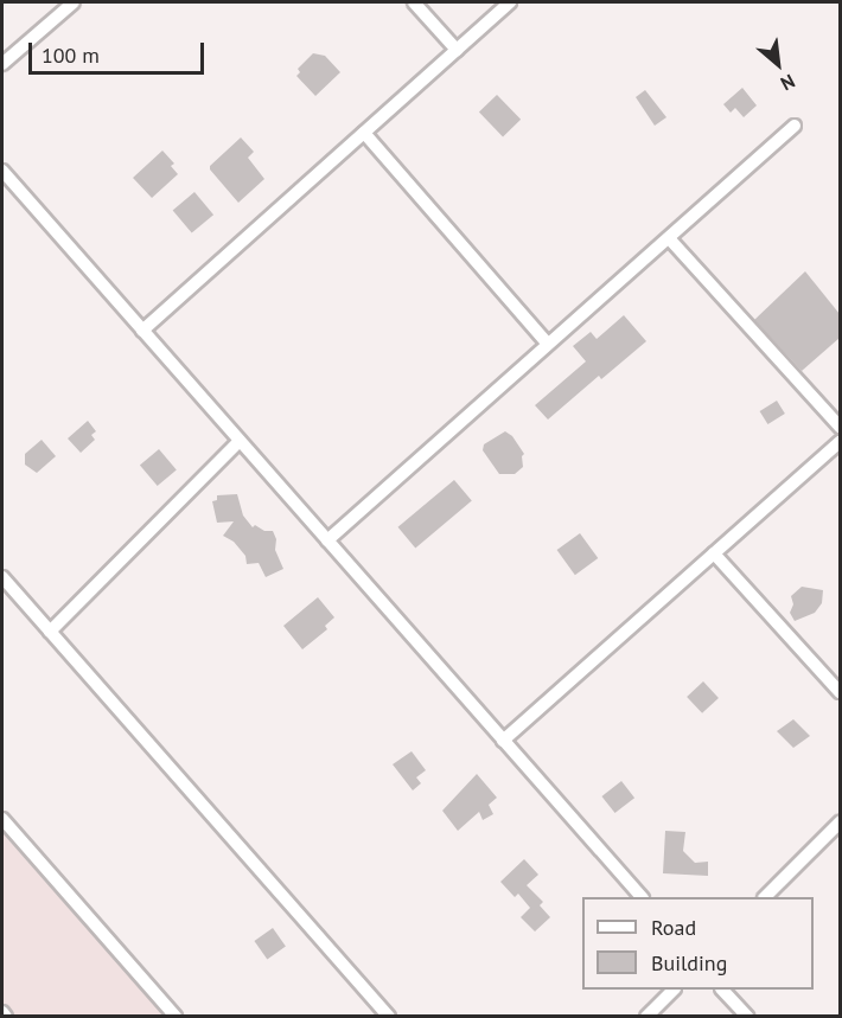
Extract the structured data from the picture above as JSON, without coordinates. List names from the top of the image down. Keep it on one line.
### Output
{"legend":["Road","Building"],"scale_bar":"100 m","north":"bottom right"}
